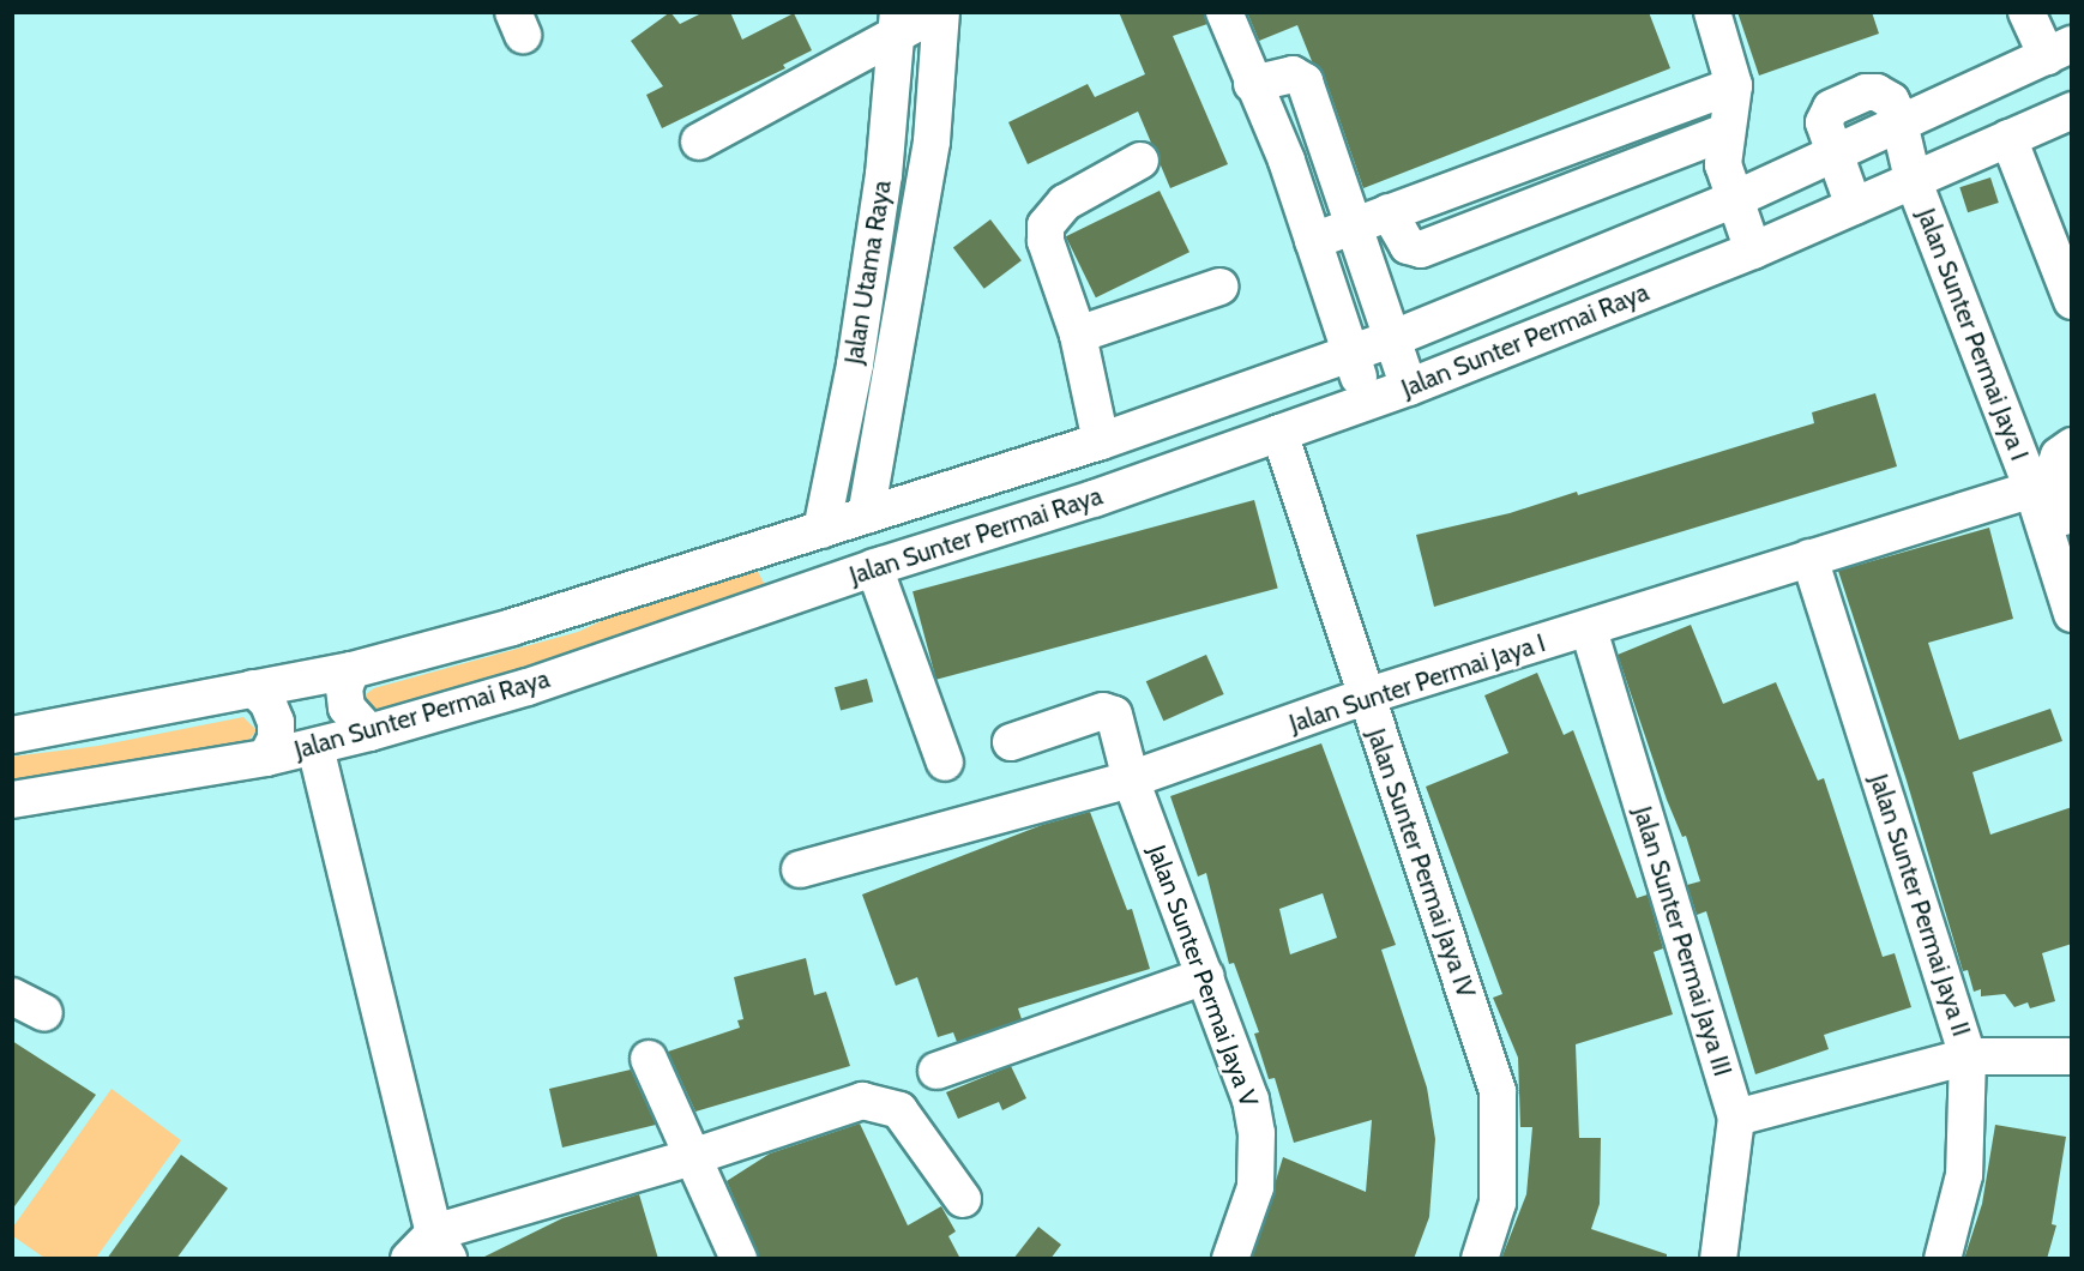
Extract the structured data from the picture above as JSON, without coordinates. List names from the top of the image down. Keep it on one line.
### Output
{"streets":{"street":["Jalan Utama Raya","Jalan Sunter Permai Jaya I","Jalan Sunter Permai Raya","Jalan Sunter Permai Jaya IV","Jalan Sunter Permai Jaya II","Jalan Sunter Permai Jaya III","Jalan Sunter Permai Jaya V"]},"crossings":[["Jalan Utama Raya","Jalan Sunter Permai Raya"],["Jalan Sunter Permai Jaya I","Jalan Sunter Permai Raya"],["Jalan Sunter Permai Jaya I","Jalan Sunter Permai Jaya IV"],["Jalan Sunter Permai Jaya I","Jalan Sunter Permai Jaya II"],["Jalan Sunter Permai Jaya I","Jalan Sunter Permai Jaya III"],["Jalan Sunter Permai Jaya I","Jalan Sunter Permai Jaya V"],["Jalan Sunter Permai Raya","Jalan Sunter Permai Jaya IV"]]}
